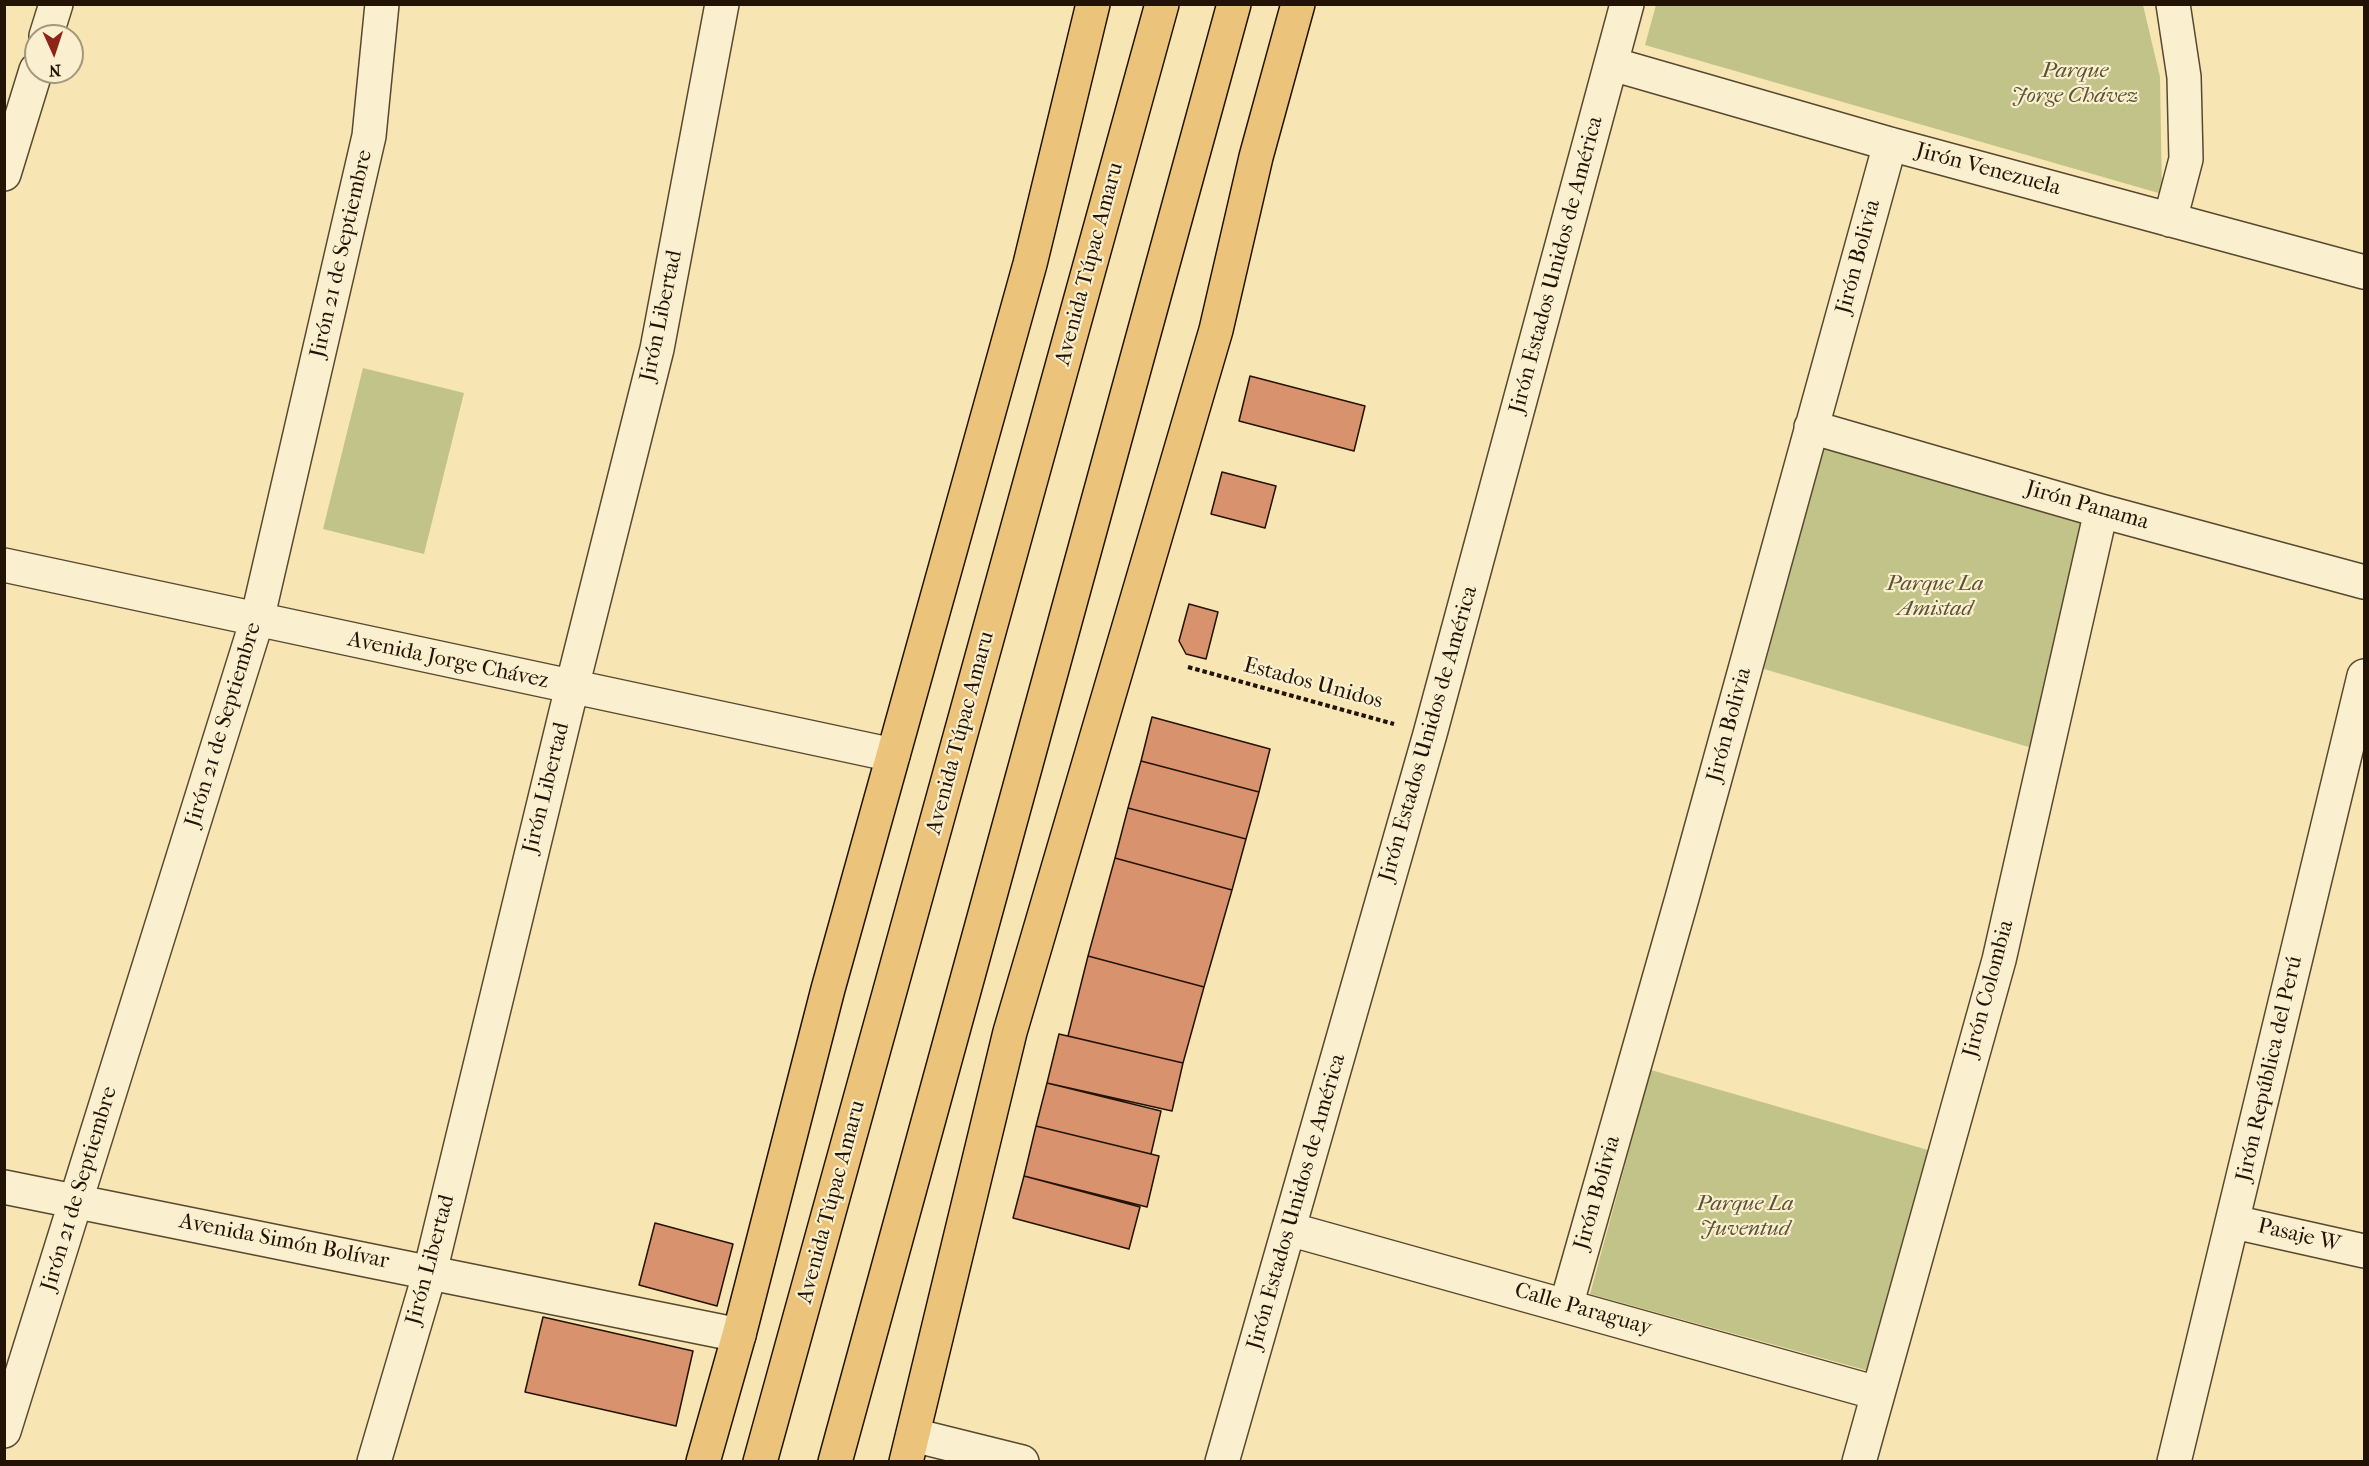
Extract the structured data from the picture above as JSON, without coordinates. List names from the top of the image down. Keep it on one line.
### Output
{"streets":{"main road":["Avenida Túpac Amaru"],"street":["Jirón Venezuela","Jirón 21 de Septiembre","Jirón Bolivia","Jirón Estados Unidos de América","Jirón Libertad","Jirón Panama","Avenida Jorge Chávez","Jirón Colombia","Jirón República del Perú","Pasaje W","Avenida Simón Bolívar","Calle Paraguay"],"path":["Estados Unidos"]},"crossings":[["Jirón Venezuela","Jirón Bolivia"],["Jirón Venezuela","Jirón Estados Unidos de América"],["Jirón 21 de Septiembre","Avenida Jorge Chávez"],["Jirón 21 de Septiembre","Avenida Simón Bolívar"],["Jirón Bolivia","Jirón Panama"],["Jirón Bolivia","Calle Paraguay"],["Jirón Estados Unidos de América","Estados Unidos"],["Jirón Estados Unidos de América","Calle Paraguay"],["Jirón Libertad","Avenida Jorge Chávez"],["Jirón Libertad","Avenida Simón Bolívar"],["Jirón Panama","Jirón Colombia"],["Jirón Colombia","Calle Paraguay"],["Jirón República del Perú","Pasaje W"]],"parks":["Parque Jorge Chávez","Parque La Amistad","Parque La Juventud"],"north":"bottom"}
